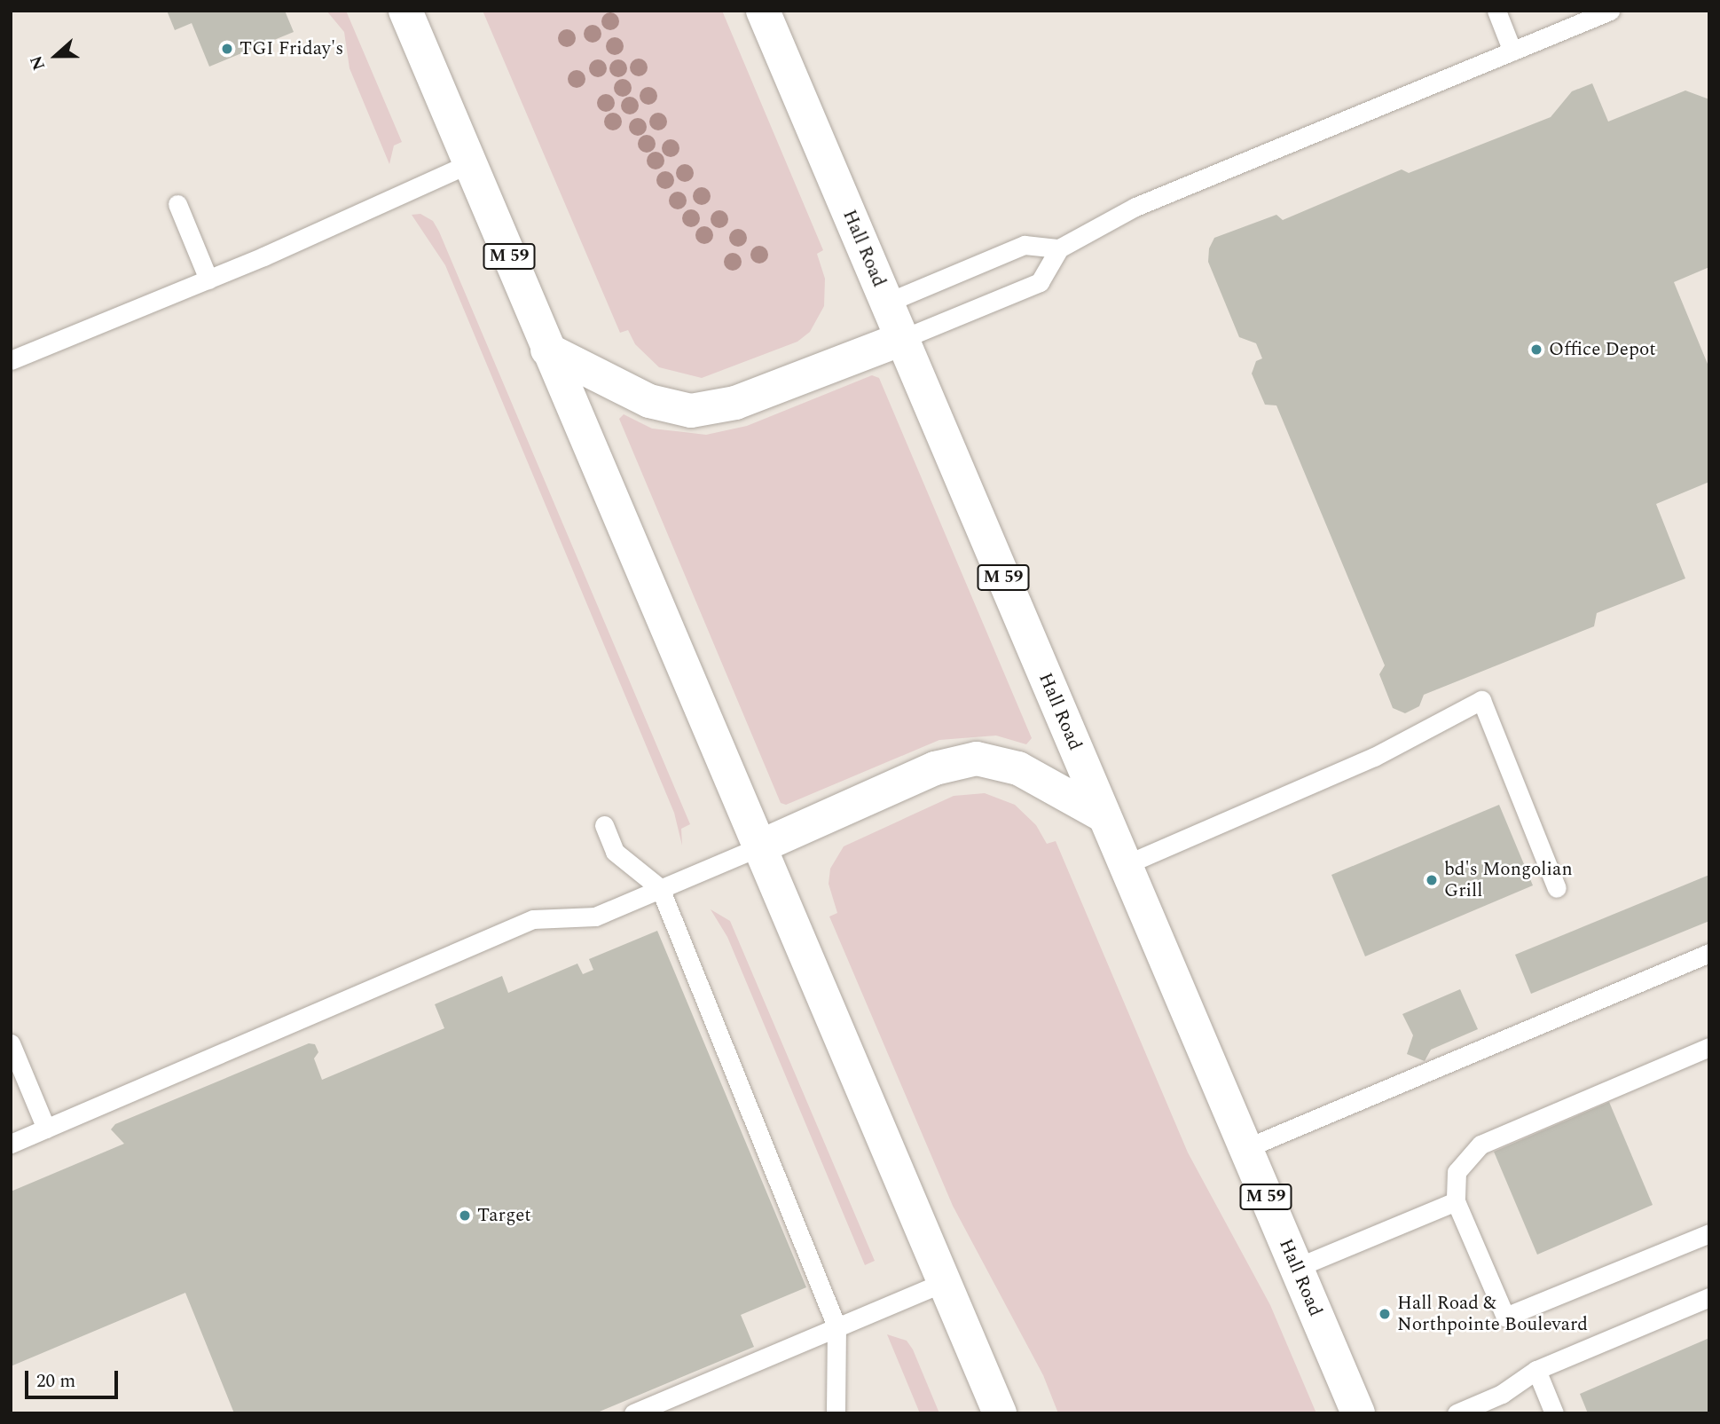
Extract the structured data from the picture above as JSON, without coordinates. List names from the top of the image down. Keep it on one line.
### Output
{"streets":{"highway":["Hall Road","M 59"]},"places":["TGI Friday's","Office Depot","bd's Mongolian Grill","Target","Hall Road & Northpointe Boulevard"],"scale_bar":"20 m","north":"left"}
